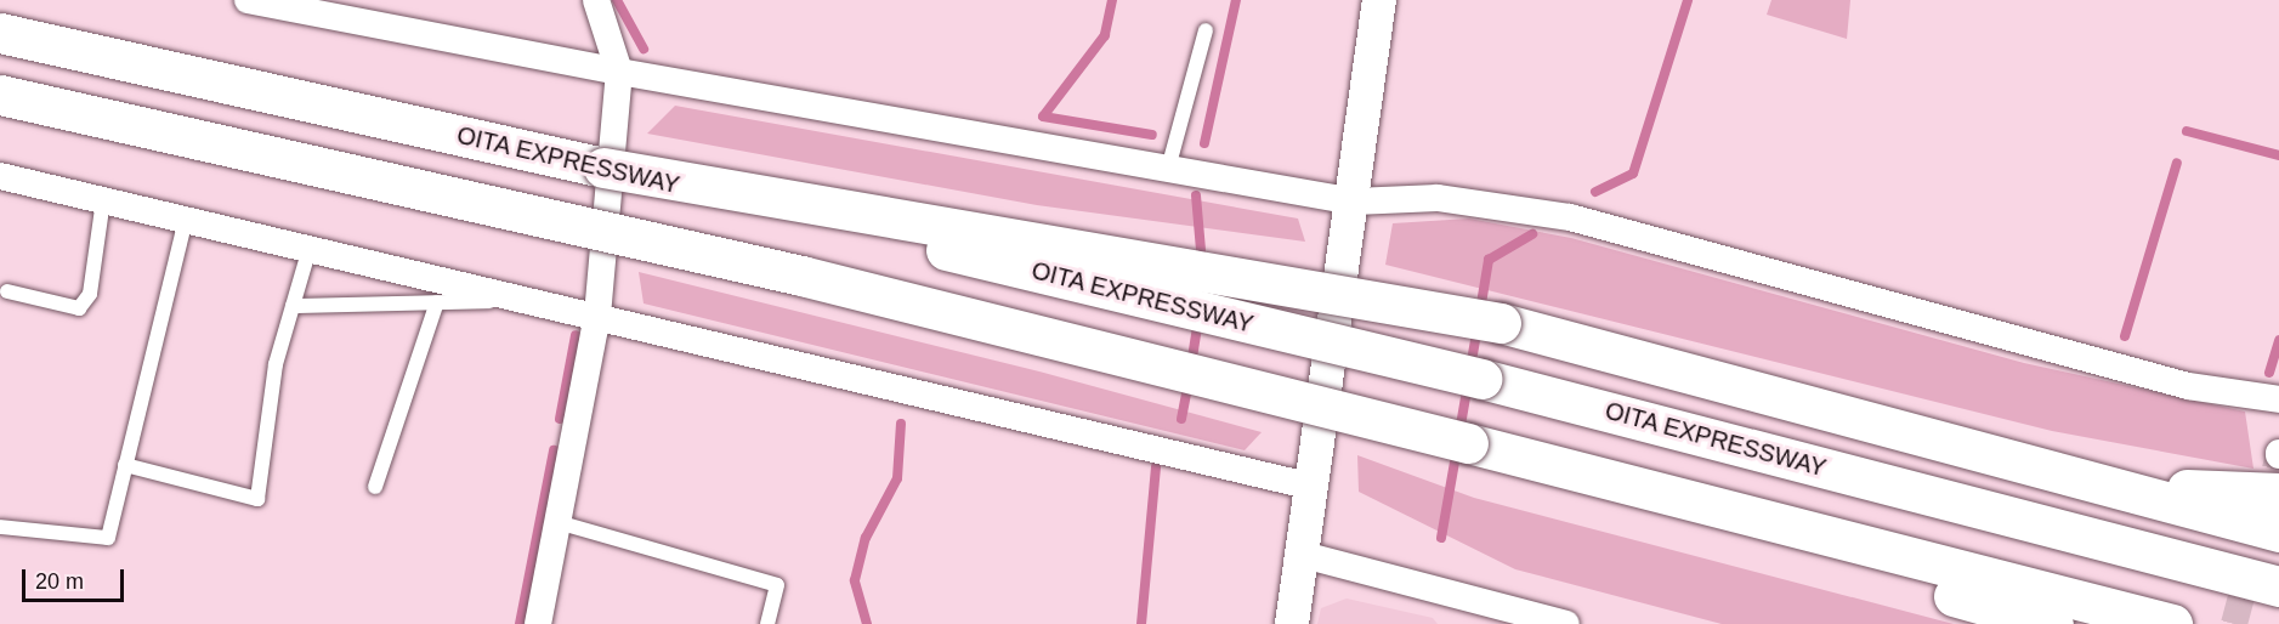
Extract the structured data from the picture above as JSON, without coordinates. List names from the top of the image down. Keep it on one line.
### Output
{"streets":{"highway":["OITA EXPRESSWAY"]},"scale_bar":"20 m"}
